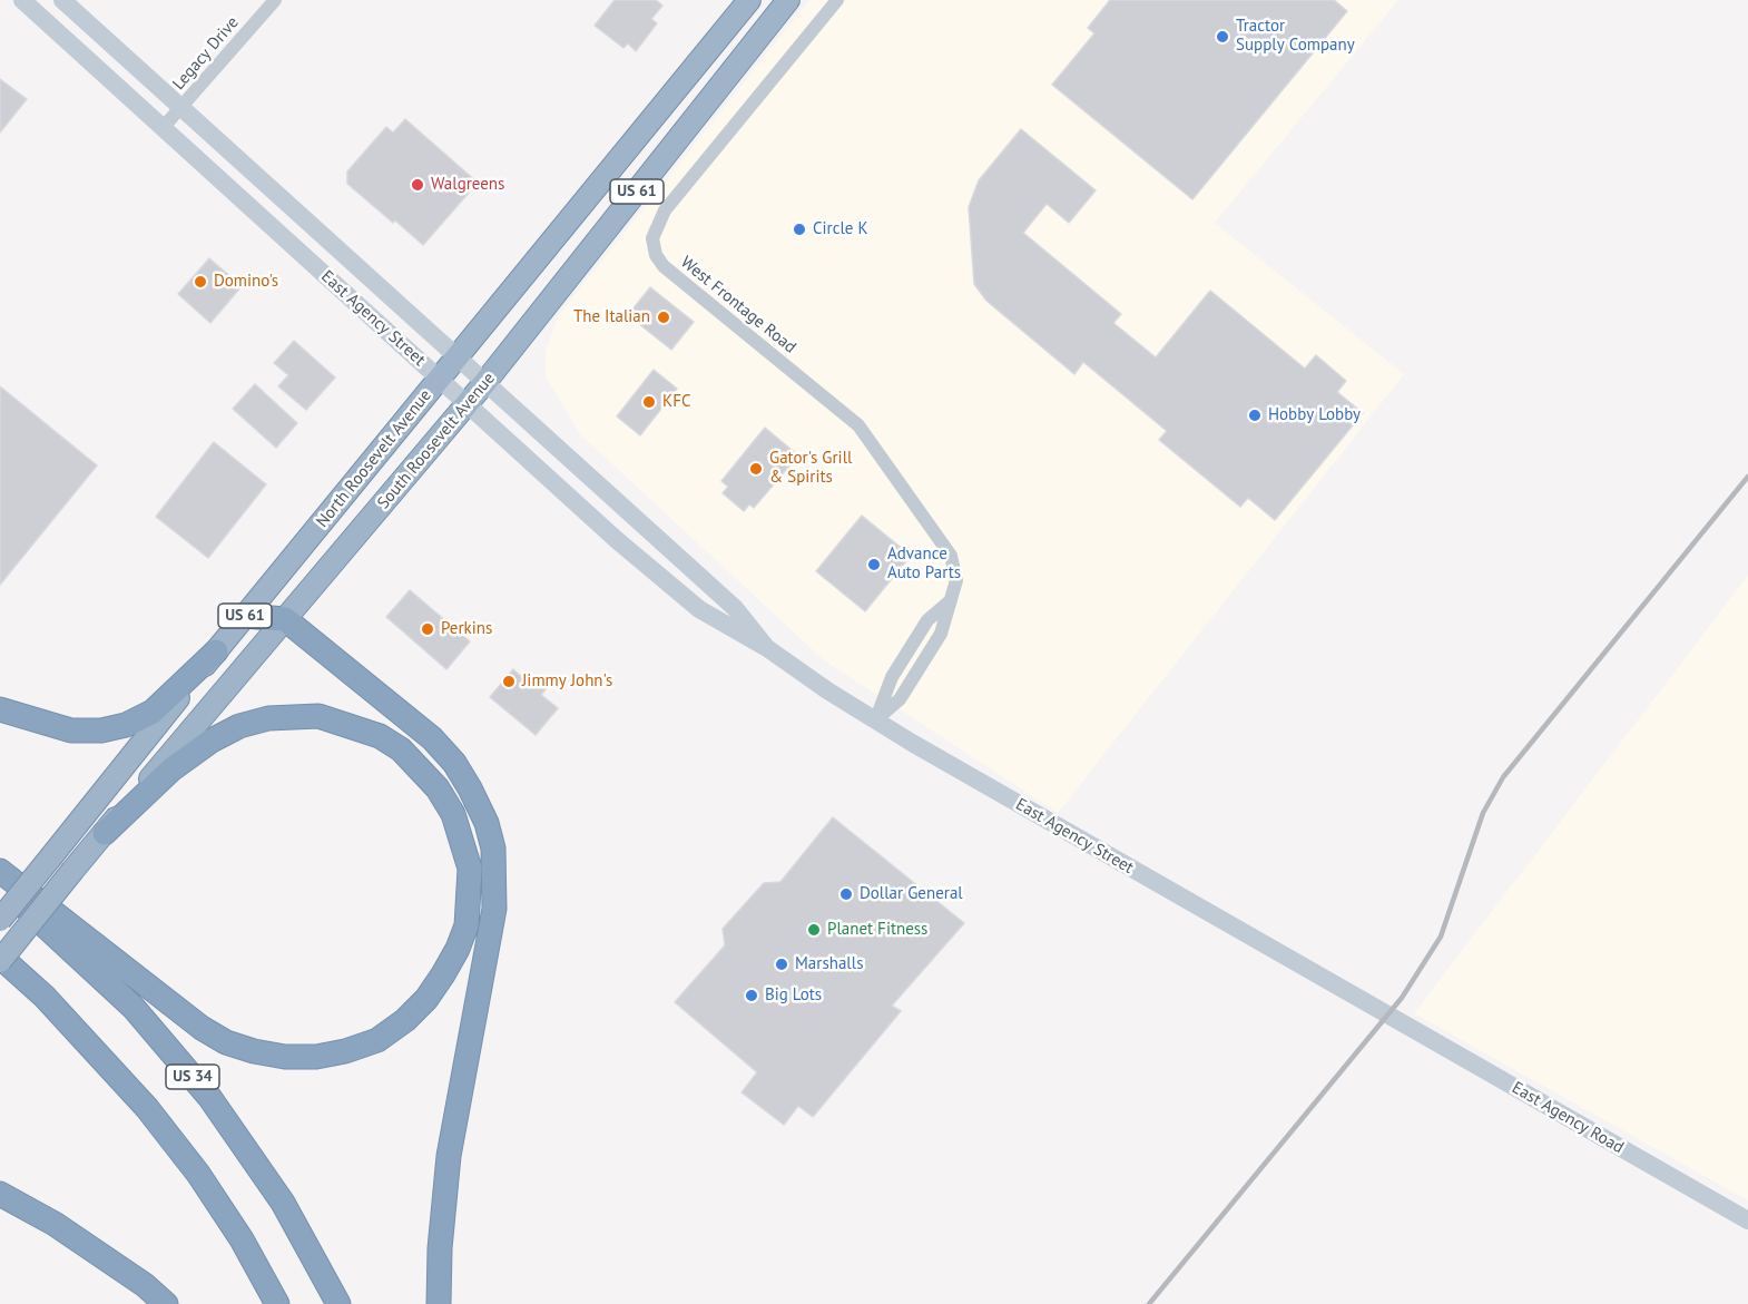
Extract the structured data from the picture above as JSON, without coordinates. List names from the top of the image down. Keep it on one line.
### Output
{"streets":{"highway":["US 61","South Roosevelt Avenue","North Roosevelt Avenue","US 34"],"main road":["East Agency Street","East Agency Road"],"street":["Legacy Drive","West Frontage Road"]},"crossings":[["Legacy Drive","East Agency Street"],["West Frontage Road","East Agency Street"],["East Agency Street","South Roosevelt Avenue"],["East Agency Street","North Roosevelt Avenue"],["East Agency Street","East Agency Road"]],"places":["Tractor Supply Company","Walgreens","Circle K","Domino's","The Italian","KFC","Hobby Lobby","Gator's Grill & Spirits","Advance Auto Parts","Perkins","Jimmy John's","Dollar General","Planet Fitness","Marshalls","Big Lots"]}
